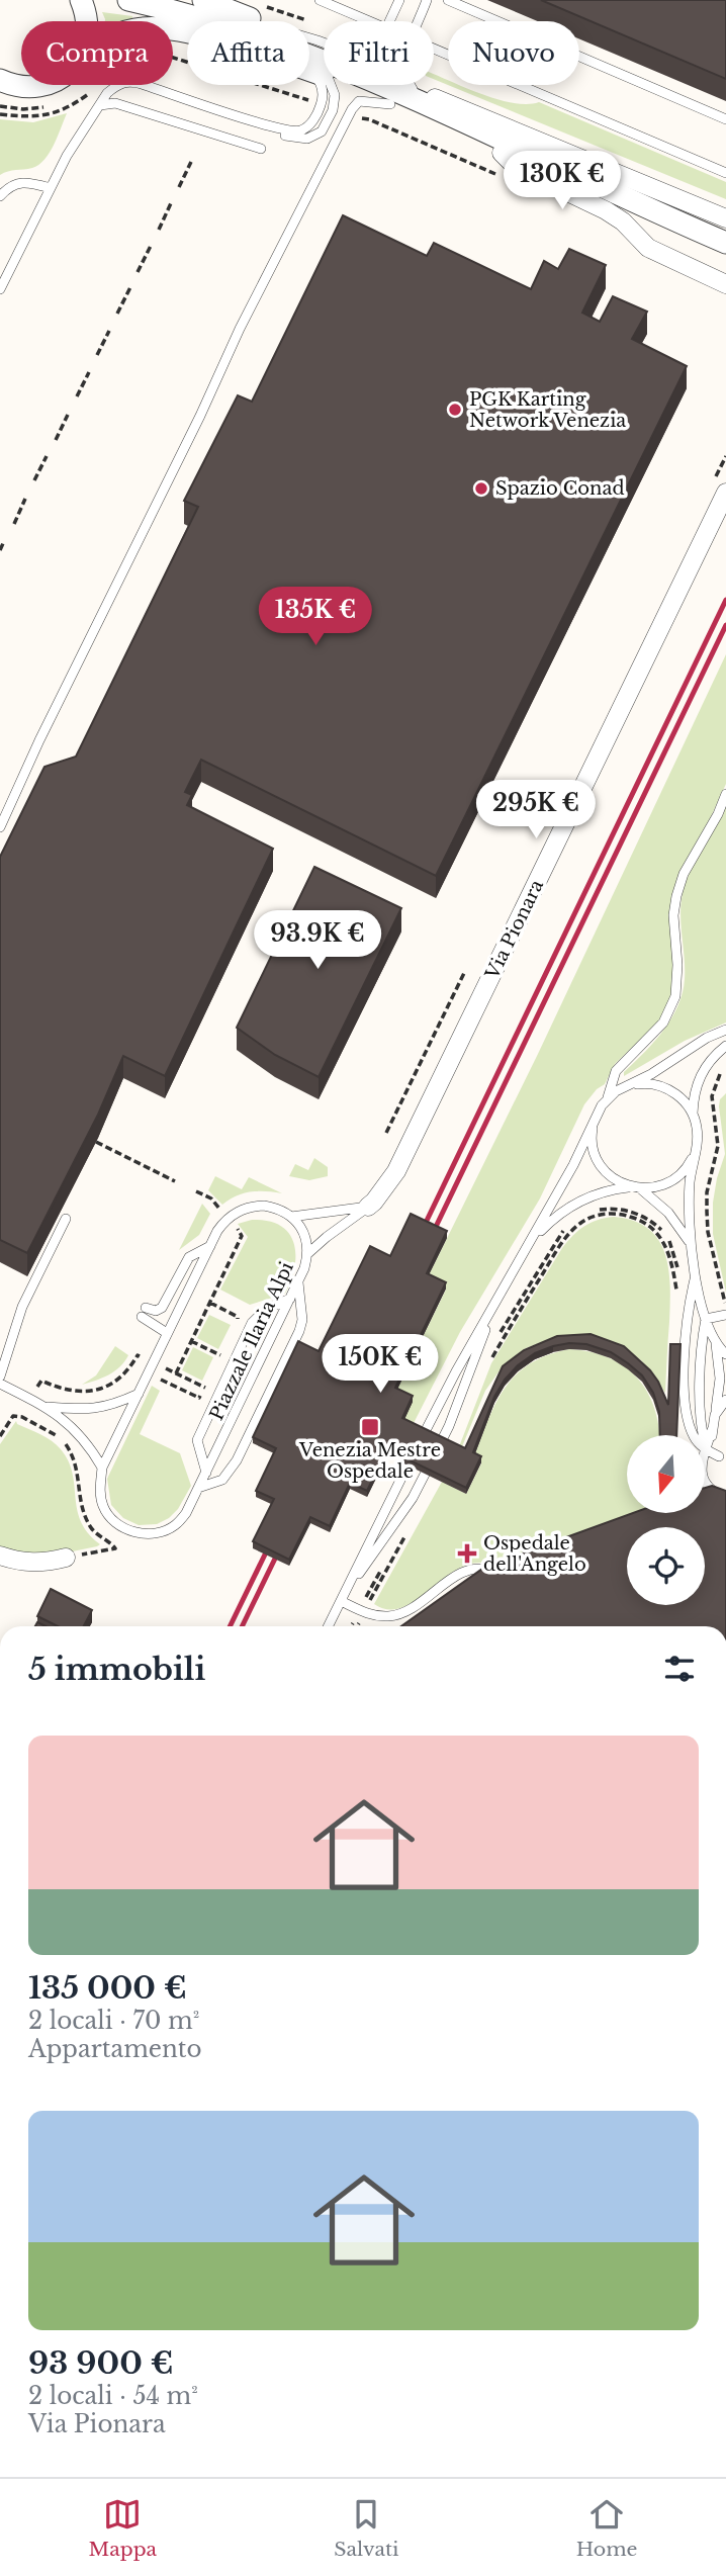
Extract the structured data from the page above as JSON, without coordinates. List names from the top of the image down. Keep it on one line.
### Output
{"streets":{"street":["Via Pionara"],"lane":["Piazzale Ilaria Alpi"]},"crossings":[["Via Pionara","Piazzale Ilaria Alpi"]],"places":{"other":["PGK Karting Network Venezia","Spazio Conad"],"transit":["Venezia Mestre Ospedale"],"health":["Ospedale dell'Angelo"]},"north":"bottom","page":{"chip":["Compra","Affitta","Filtri","Nuovo"],"price":["130K €","135K €","295K €","93.9K €","150K €"],"heading":"5 immobili","list":[{"name":"135 000 €","note":"2 locali · 70 m² · Appartamento"},{"name":"93 900 €","note":"2 locali · 54 m² · Via Pionara"}],"tabs":["Mappa","Salvati","Home"]}}
